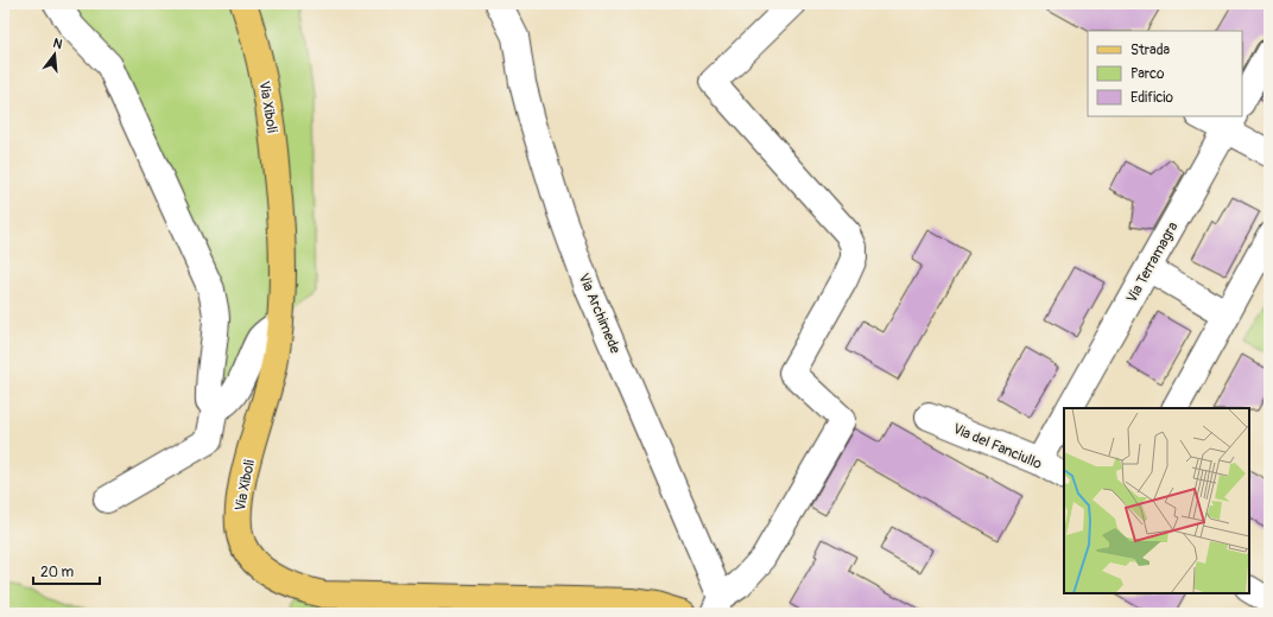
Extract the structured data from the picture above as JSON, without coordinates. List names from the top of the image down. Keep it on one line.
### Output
{"streets":{"main road":["Via Xiboli"],"street":["Via Terramagra","Via Archimede","Via del Fanciullo"]},"legend":["Strada","Parco","Edificio"],"scale_bar":"20 m","north":"top"}
